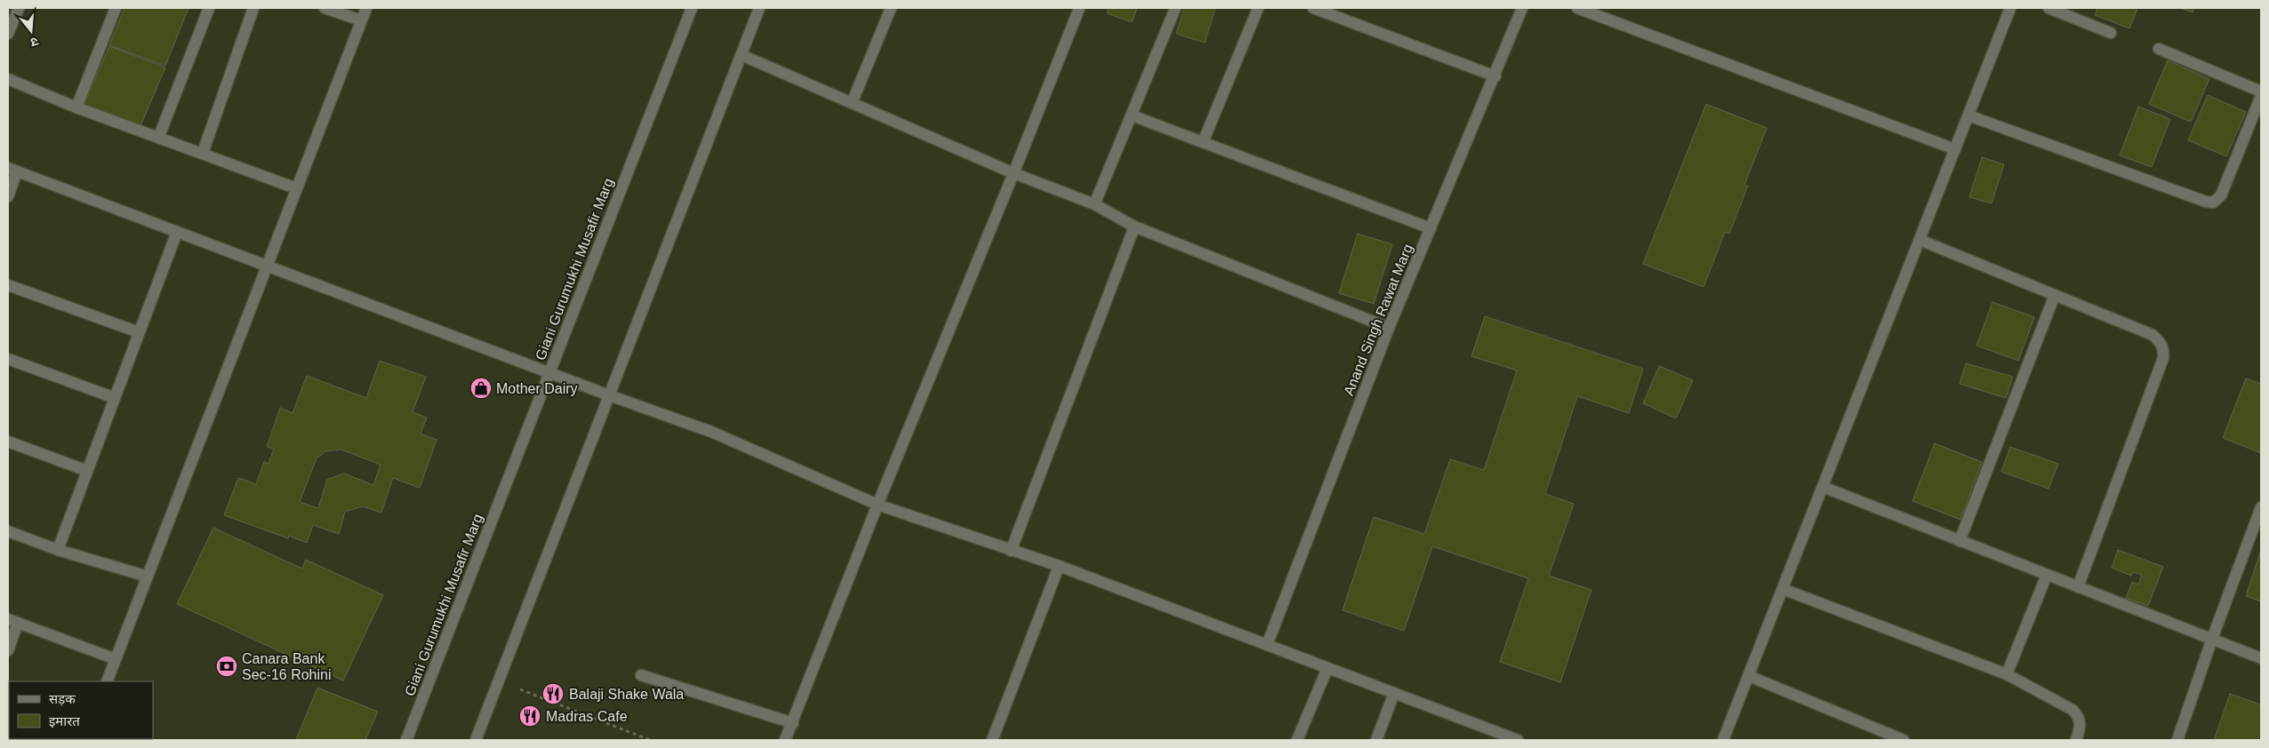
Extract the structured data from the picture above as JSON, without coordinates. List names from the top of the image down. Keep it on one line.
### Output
{"streets":{"street":["Giani Gurumukhi Musafir Marg","Anand Singh Rawat Marg"]},"places":{"shop":["Mother Dairy"],"bank":["Canara Bank Sec-16 Rohini"],"restaurant":["Balaji Shake Wala","Madras Cafe"]},"legend":["सड़क","इमारत"],"north":"bottom"}
